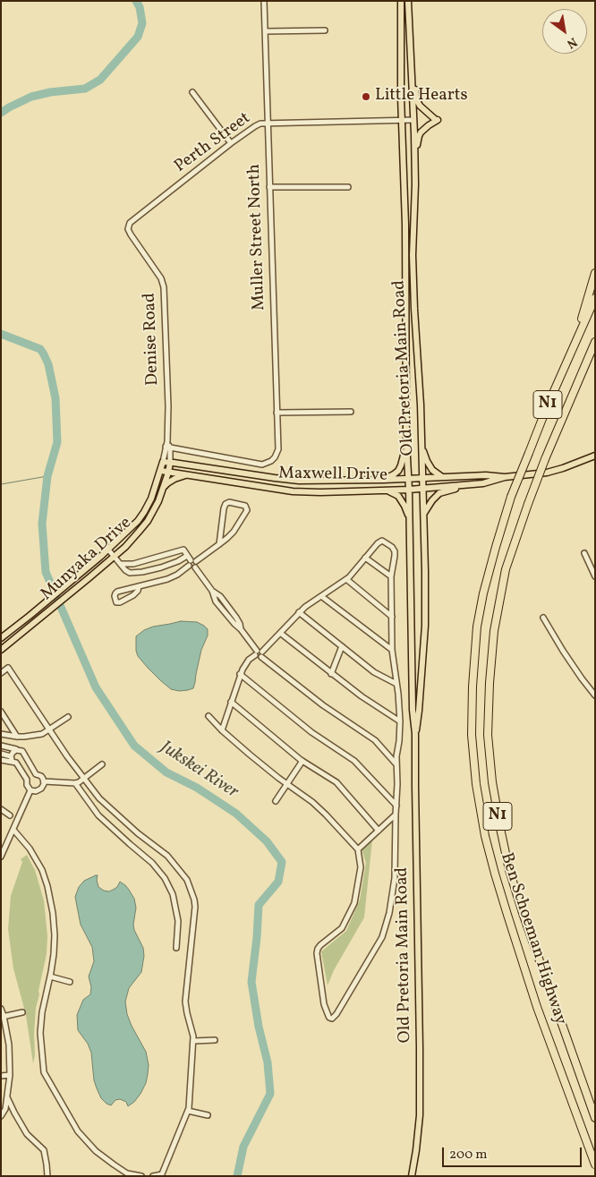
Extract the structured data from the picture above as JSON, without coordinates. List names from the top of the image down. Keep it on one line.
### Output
{"streets":{"highway":["N1","Ben Schoeman Highway"],"main road":["Old Pretoria Main Road","Maxwell Drive","Munyaka Drive"],"street":["Perth Street","Muller Street North","Denise Road"]},"crossings":[["Perth Street","Muller Street North"],["Perth Street","Denise Road"],["Perth Street","Old Pretoria Main Road"],["Muller Street North","Denise Road"],["Denise Road","Maxwell Drive"],["Denise Road","Munyaka Drive"],["Old Pretoria Main Road","Maxwell Drive"],["Maxwell Drive","Munyaka Drive"]],"water":["Jukskei River"],"places":["Little Hearts"],"scale_bar":"200 m","north":"bottom right"}
